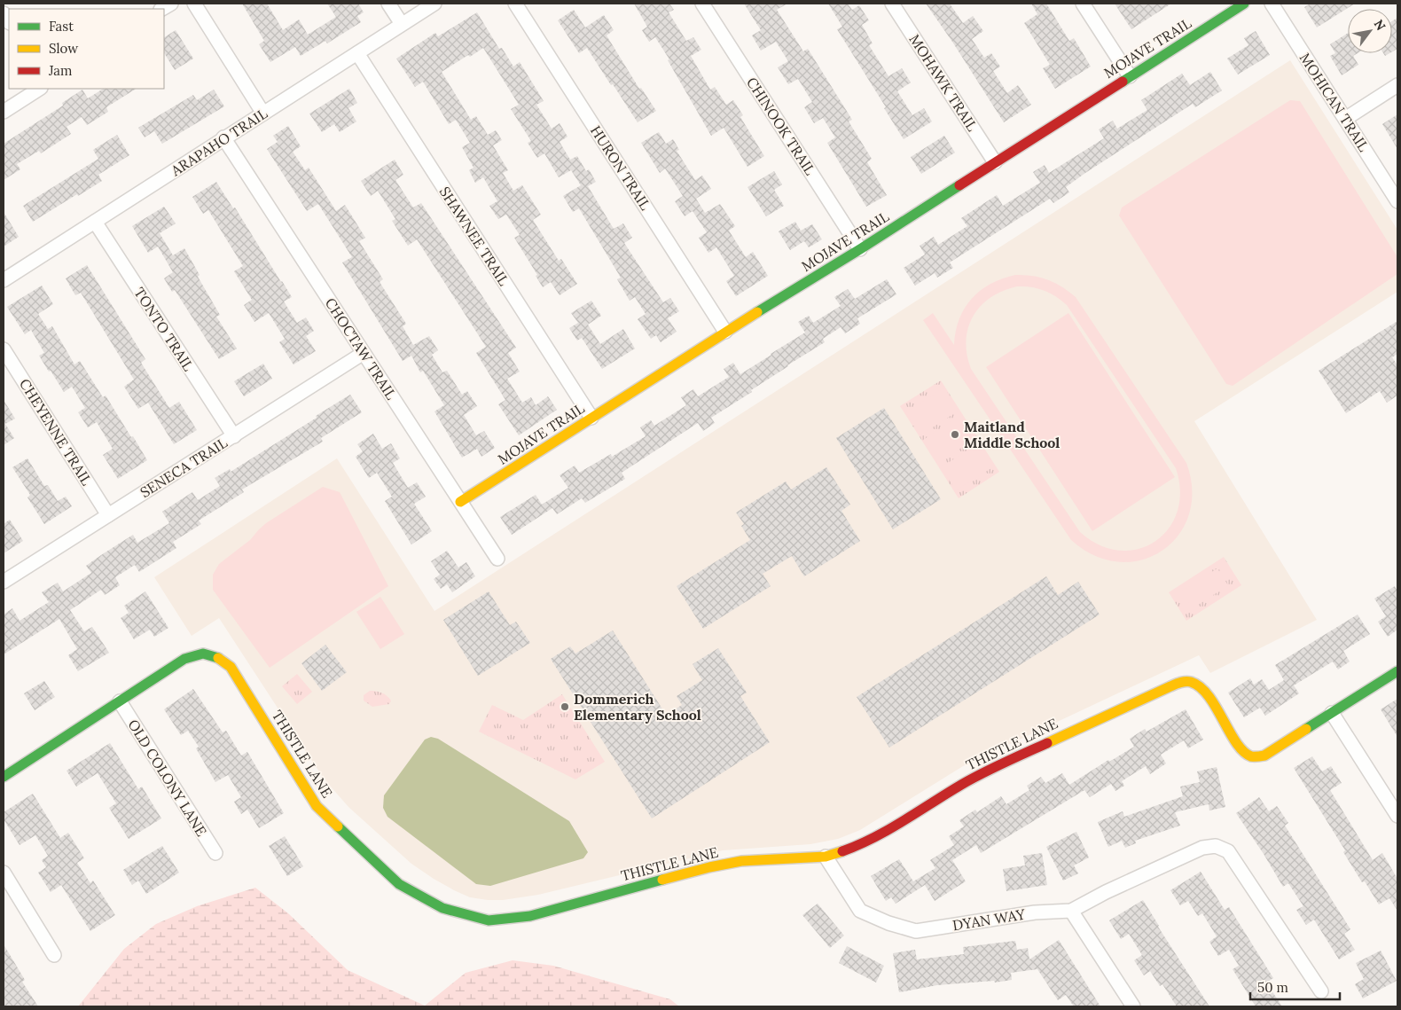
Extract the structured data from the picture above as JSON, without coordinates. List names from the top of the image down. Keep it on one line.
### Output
{"streets":{"street":["MOJAVE TRAIL","MOHAWK TRAIL","MOHICAN TRAIL","CHINOOK TRAIL","ARAPAHO TRAIL","HURON TRAIL","SHAWNEE TRAIL","TONTO TRAIL","CHOCTAW TRAIL","CHEYENNE TRAIL","SENECA TRAIL","THISTLE LANE","OLD COLONY LANE","DYAN WAY"]},"crossings":[["MOJAVE TRAIL","MOHAWK TRAIL"],["MOJAVE TRAIL","CHINOOK TRAIL"],["MOJAVE TRAIL","HURON TRAIL"],["MOJAVE TRAIL","SHAWNEE TRAIL"],["MOJAVE TRAIL","CHOCTAW TRAIL"],["ARAPAHO TRAIL","SHAWNEE TRAIL"],["ARAPAHO TRAIL","TONTO TRAIL"],["ARAPAHO TRAIL","CHOCTAW TRAIL"],["TONTO TRAIL","SENECA TRAIL"],["CHOCTAW TRAIL","SENECA TRAIL"],["CHEYENNE TRAIL","SENECA TRAIL"],["THISTLE LANE","OLD COLONY LANE"],["THISTLE LANE","DYAN WAY"]],"places":["Maitland Middle School","Dommerich Elementary School"],"legend":["Fast","Slow","Jam"],"scale_bar":"50 m","north":"top right"}
